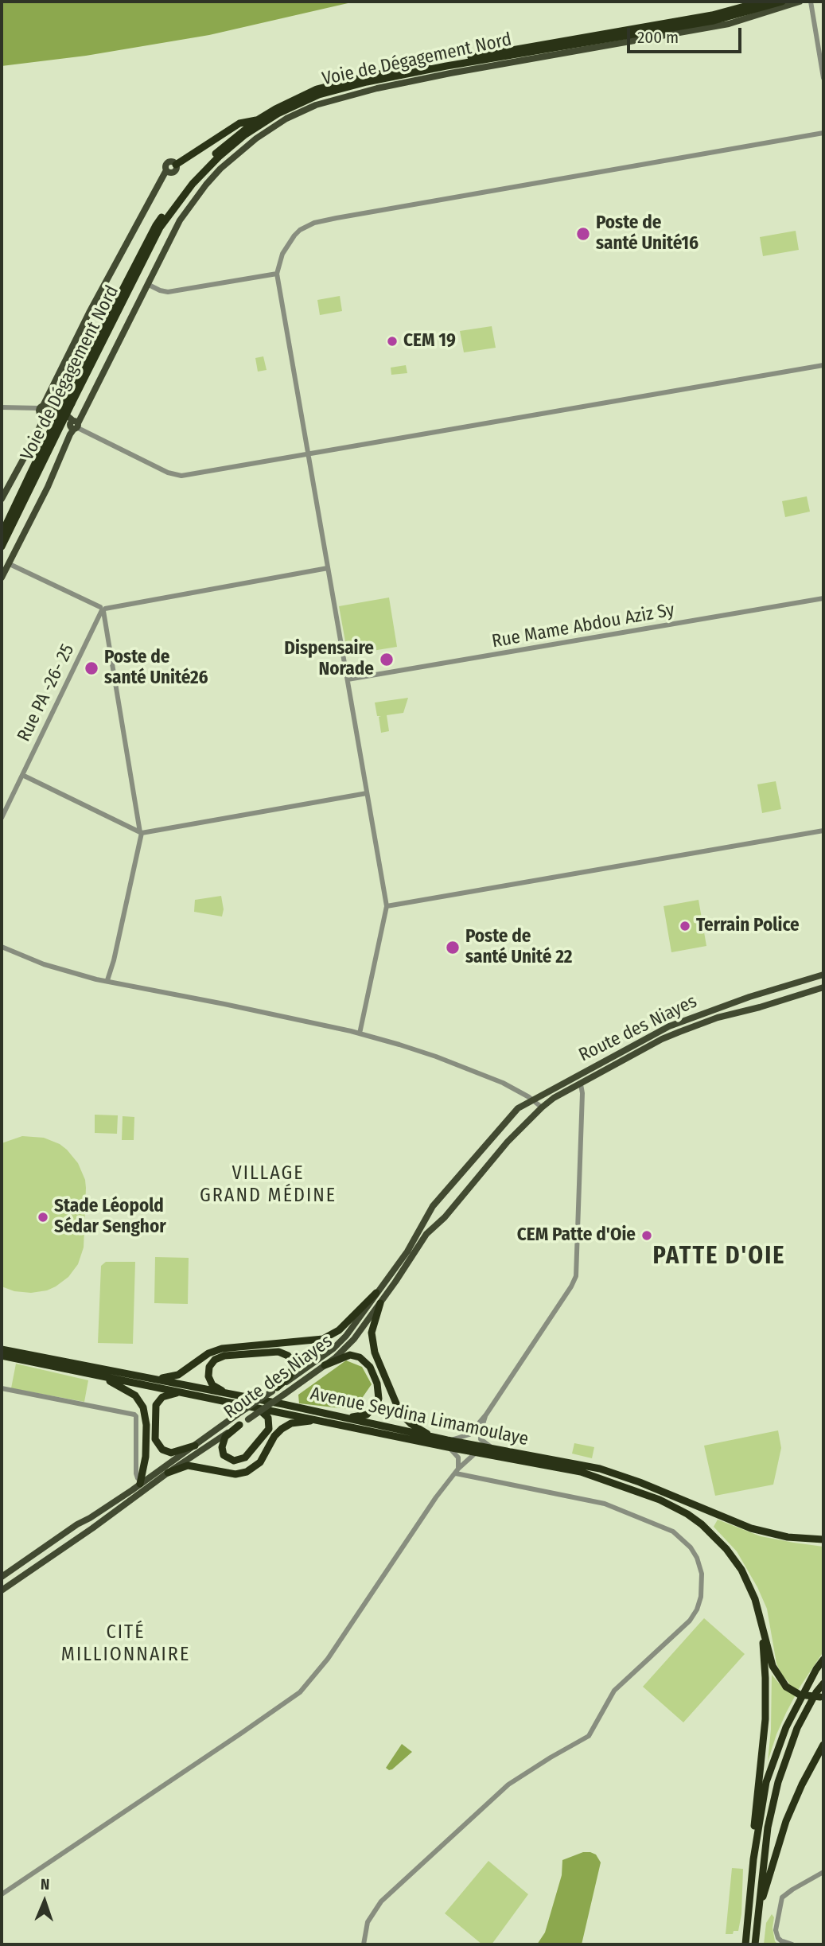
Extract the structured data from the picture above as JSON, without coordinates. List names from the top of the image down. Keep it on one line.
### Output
{"streets":{"highway":["Voie de Dégagement Nord","Avenue Seydina Limamoulaye"],"main road":["Route des Niayes"],"street":["Rue Mame Abdou Aziz Sy","Rue PA -26- 25"]},"districts":["VILLAGE GRAND MÉDINE","PATTE D'OIE","CITÉ MILLIONNAIRE"],"places":["Poste de santé Unité16","CEM 19","Dispensaire Norade","Poste de santé Unité26","Terrain Police","Poste de santé Unité 22","Stade Léopold Sédar Senghor","CEM Patte d'Oie"],"scale_bar":"200 m","north":"top"}
